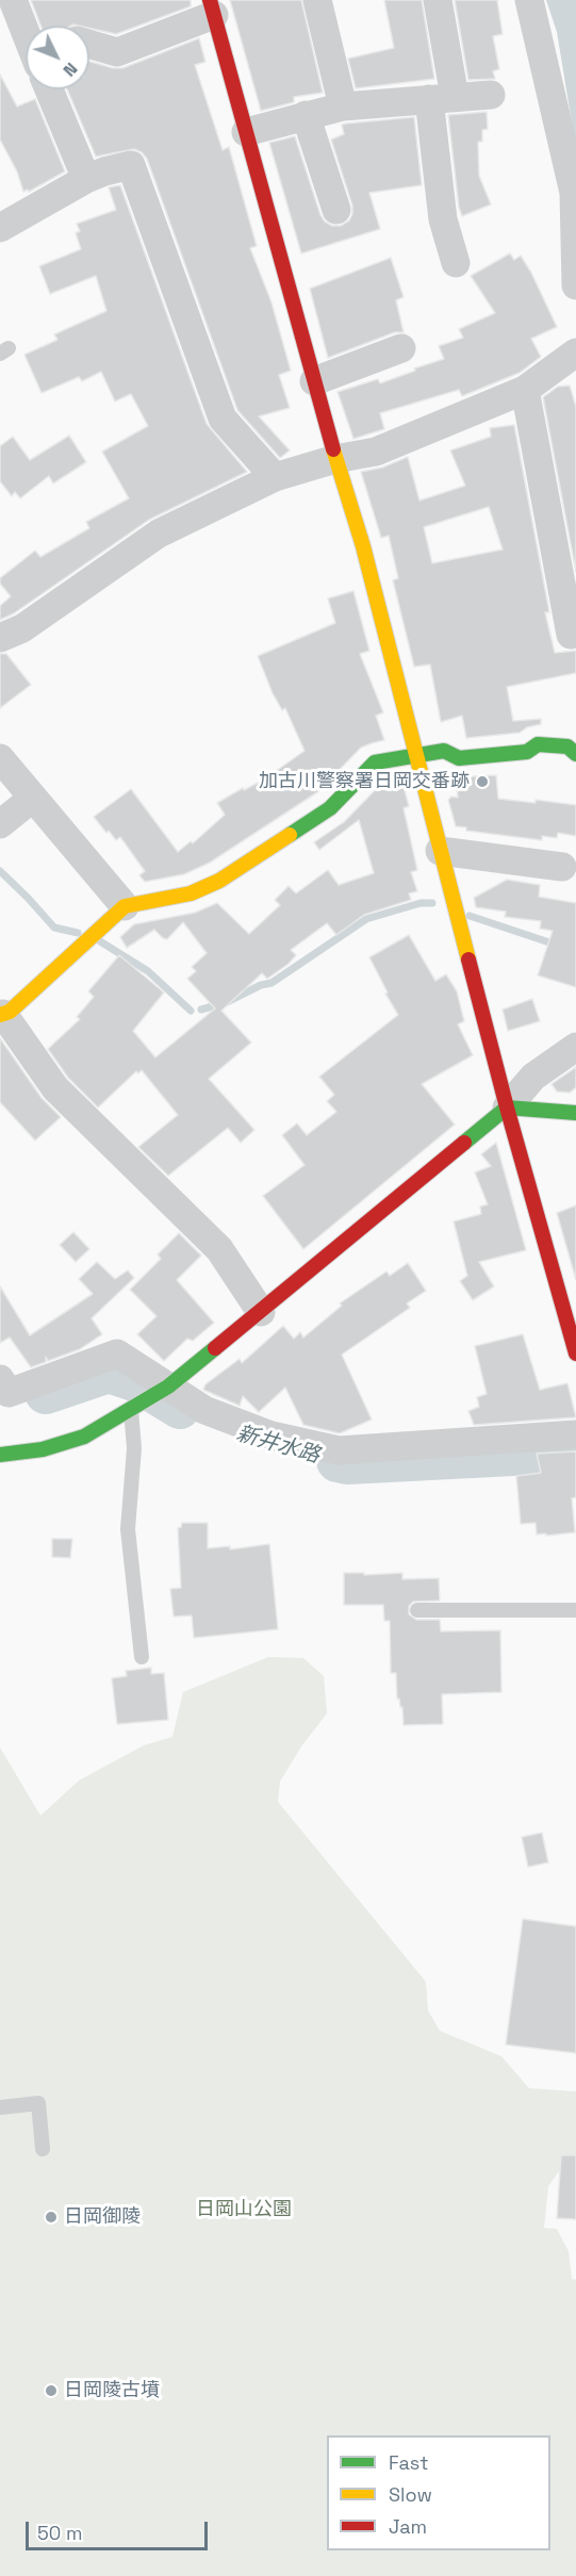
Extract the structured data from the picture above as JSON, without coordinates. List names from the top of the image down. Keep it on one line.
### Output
{"water":["新井水路"],"parks":["日岡山公園"],"places":["加古川警察署日岡交番跡","日岡御陵","日岡陵古墳"],"legend":["Fast","Slow","Jam"],"scale_bar":"50 m","north":"bottom right"}
